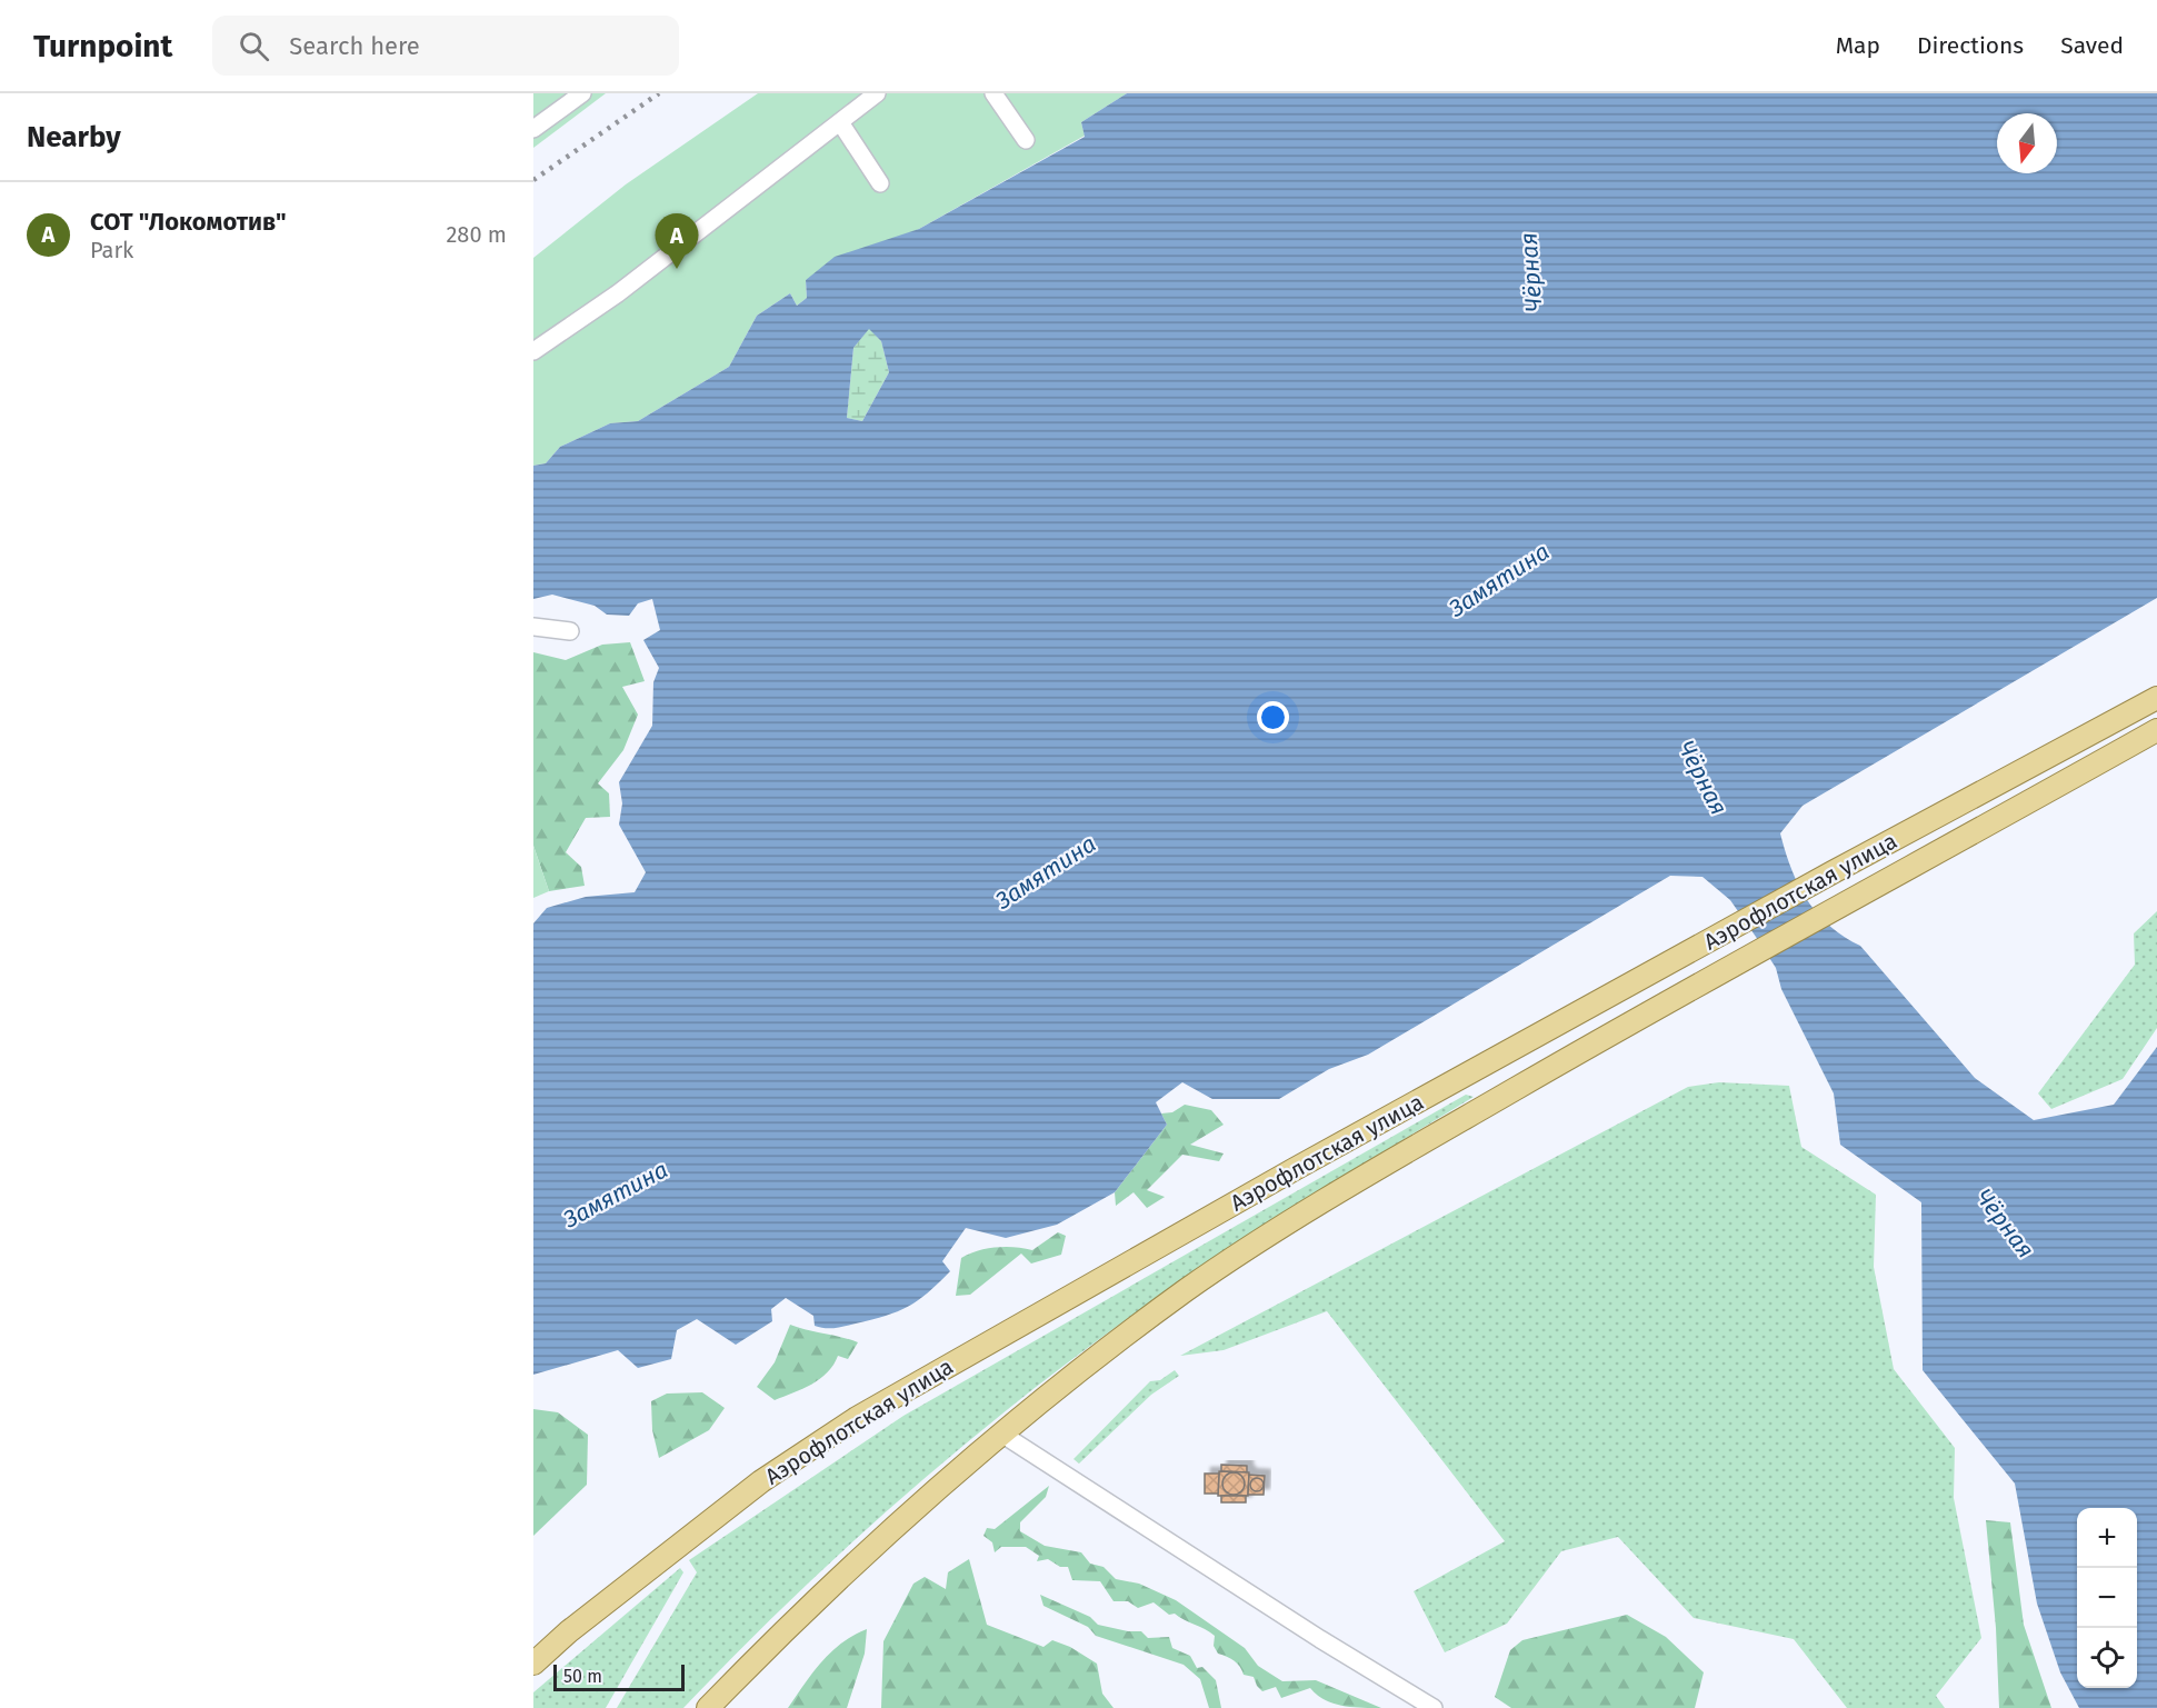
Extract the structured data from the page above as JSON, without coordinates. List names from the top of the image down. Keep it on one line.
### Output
{"streets":{"main road":["Аэрофлотская улица"]},"water":["Чёрная","Замятина"],"scale_bar":"50 m","north":"bottom","page":{"header":"Turnpoint","search":"Search here","nav":["Map","Directions","Saved"],"heading":"Nearby","list":[{"mark":"A","name":"СОТ \"Локомотив\"","note":"Park","value":"280 m"}],"pins":"A","map_buttons":["+","−"],"scale":"50 m"}}
